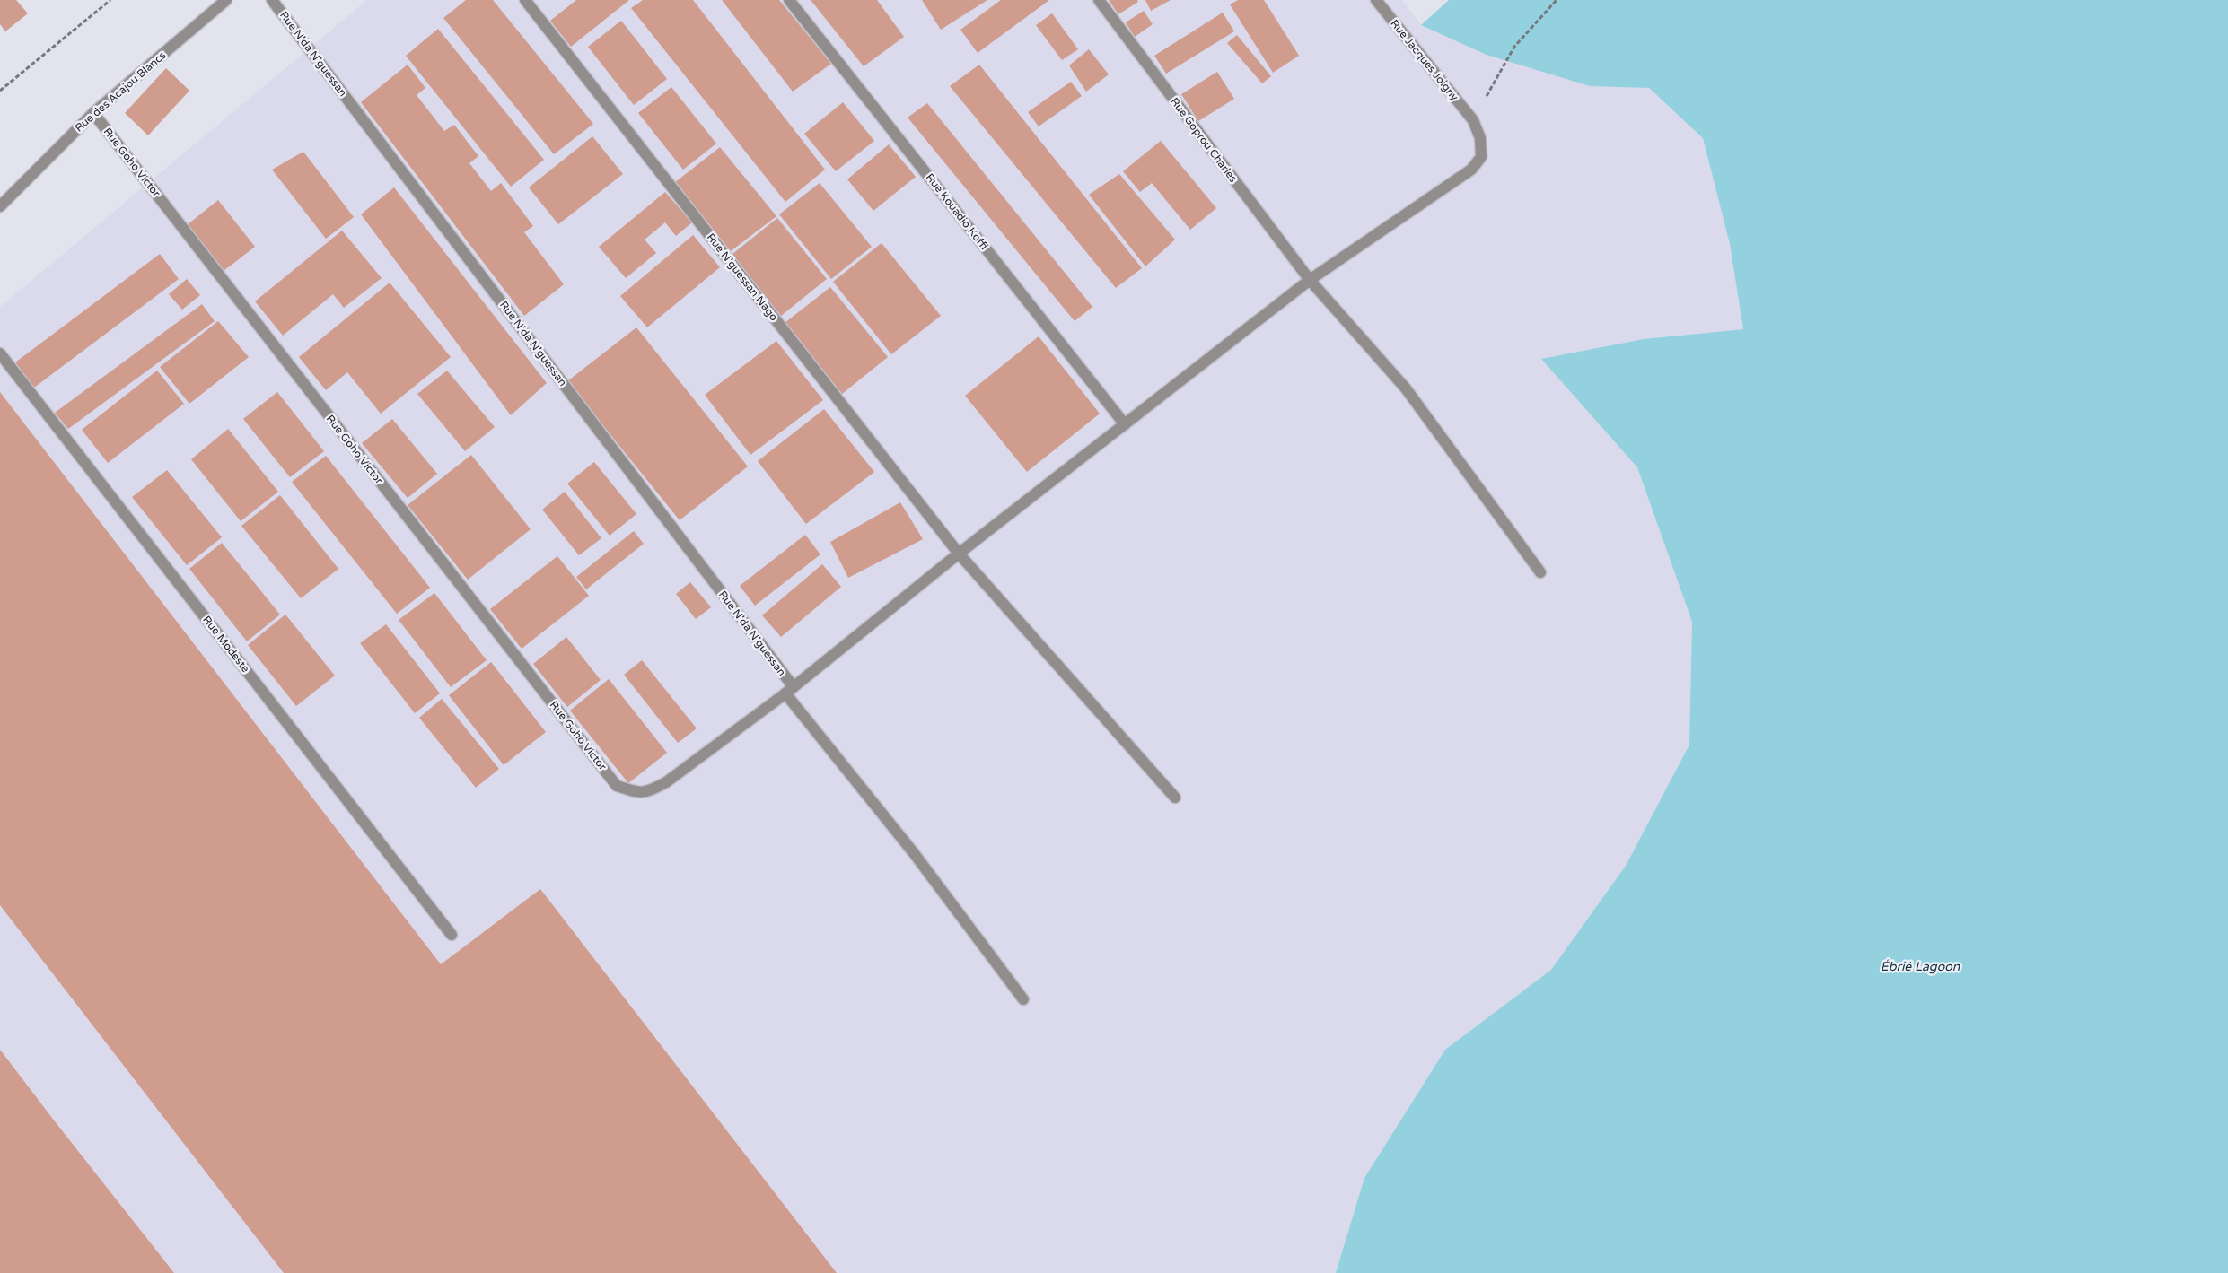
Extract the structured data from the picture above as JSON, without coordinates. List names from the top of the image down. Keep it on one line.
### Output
{"streets":{"street":["Rue N'da N'guessan","Rue Jacques Joigny","Rue des Acajou Blancs","Rue Goprou Charles","Rue Goho Victor","Rue Kouadio Koffi","Rue N'guessan Nago","Rue Modeste"]},"crossings":[["Rue N'da N'guessan","Rue Goho Victor"],["Rue des Acajou Blancs","Rue Goho Victor"]],"water":["Ébrié Lagoon"]}
